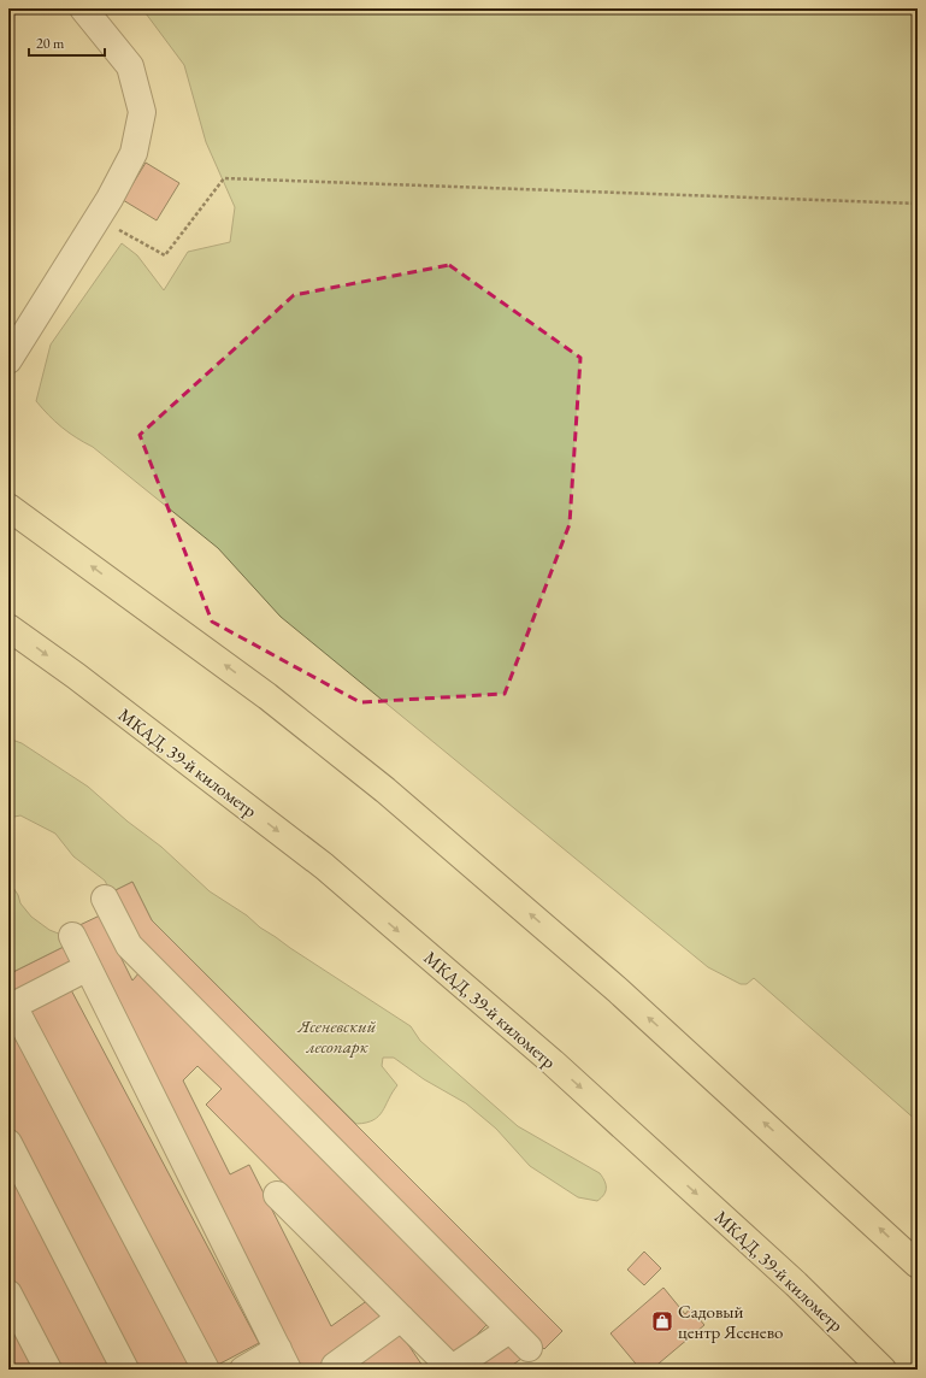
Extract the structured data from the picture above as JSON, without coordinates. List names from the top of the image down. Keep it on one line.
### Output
{"streets":{"highway":["МКАД, 39-й километр"]},"parks":["Ясеневский лесопарк"],"places":{"shop":["Садовый центр Ясенево"]},"scale_bar":"20 m"}
